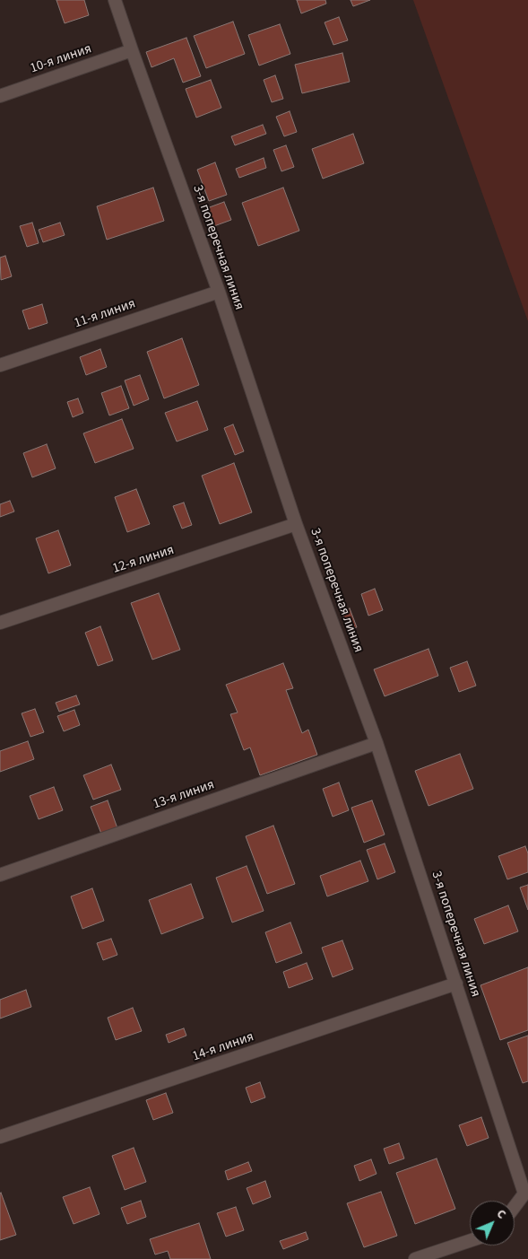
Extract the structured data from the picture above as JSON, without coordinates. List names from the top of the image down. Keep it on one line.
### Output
{"streets":{"street":["10-я линия","3-я поперечная линия","11-я линия","12-я линия","13-я линия","14-я линия"]},"crossings":[["10-я линия","3-я поперечная линия"],["3-я поперечная линия","11-я линия"],["3-я поперечная линия","12-я линия"],["3-я поперечная линия","13-я линия"],["3-я поперечная линия","14-я линия"]],"north":"top right"}
